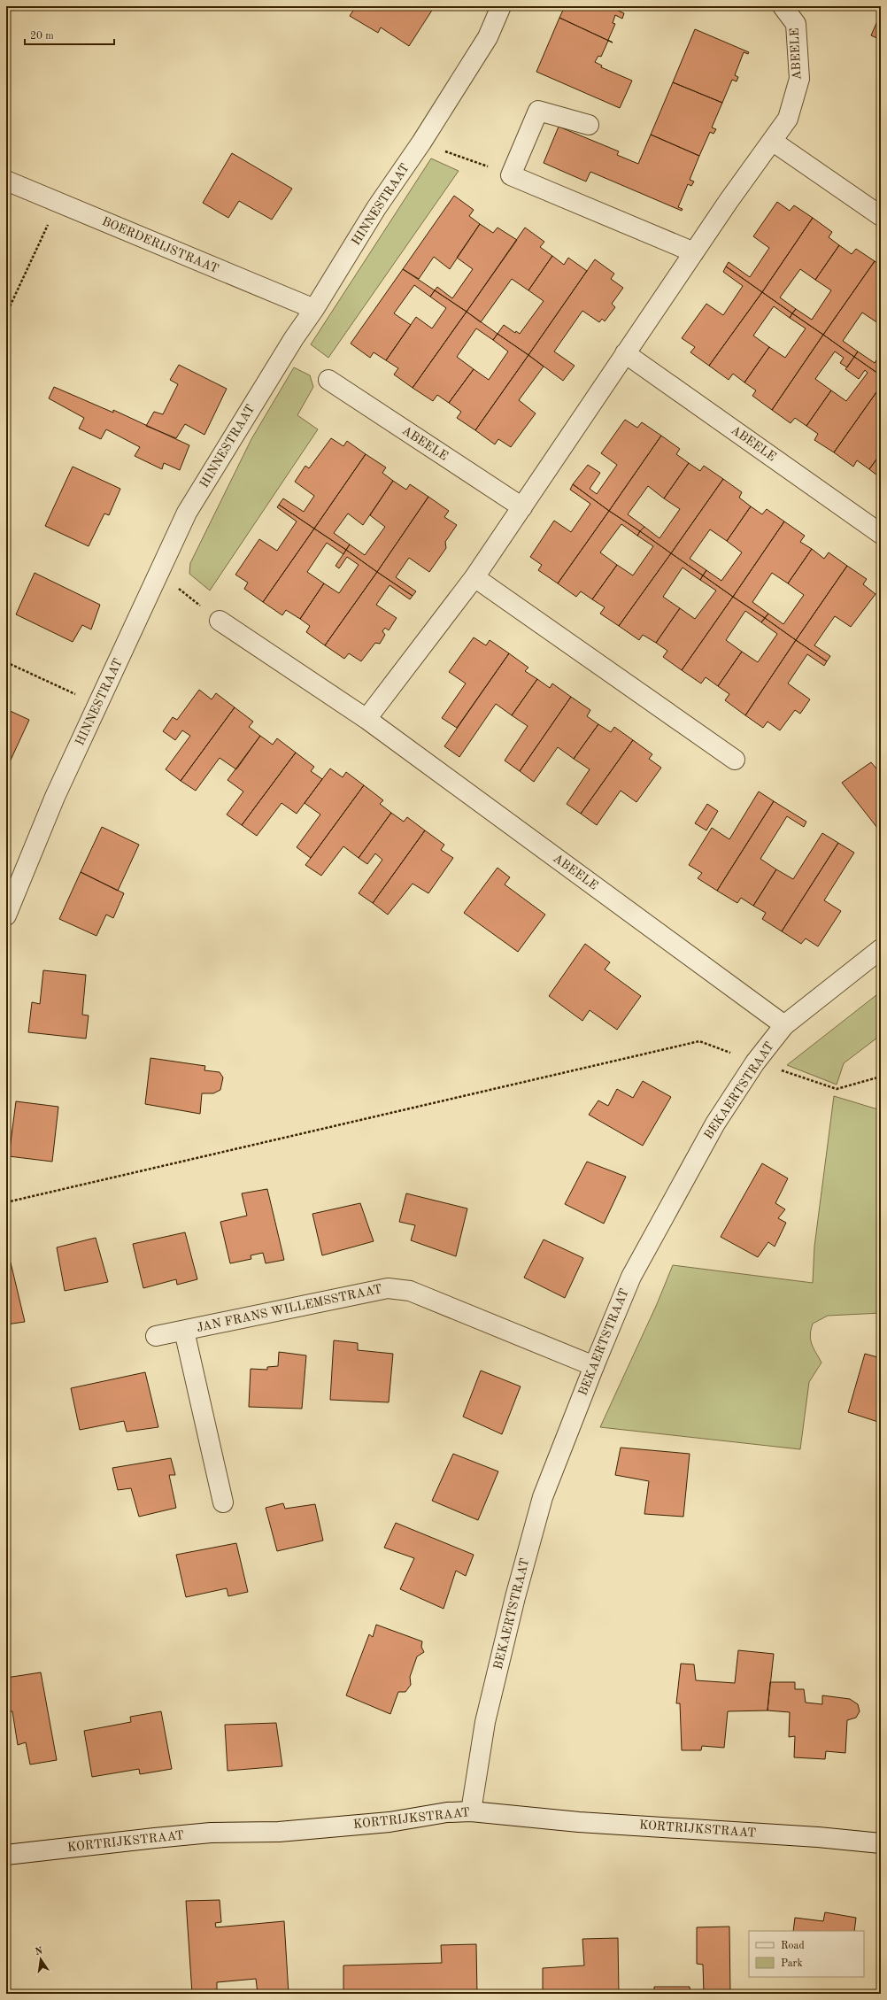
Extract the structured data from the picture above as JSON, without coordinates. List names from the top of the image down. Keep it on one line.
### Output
{"streets":{"street":["ABEELE","HINNESTRAAT","BOERDERIJSTRAAT","BEKAERTSTRAAT","JAN FRANS WILLEMSSTRAAT","KORTRIJKSTRAAT"]},"crossings":[["ABEELE","BEKAERTSTRAAT"],["HINNESTRAAT","BOERDERIJSTRAAT"],["BEKAERTSTRAAT","JAN FRANS WILLEMSSTRAAT"],["BEKAERTSTRAAT","KORTRIJKSTRAAT"]],"legend":["Road","Park"],"scale_bar":"20 m","north":"top"}
